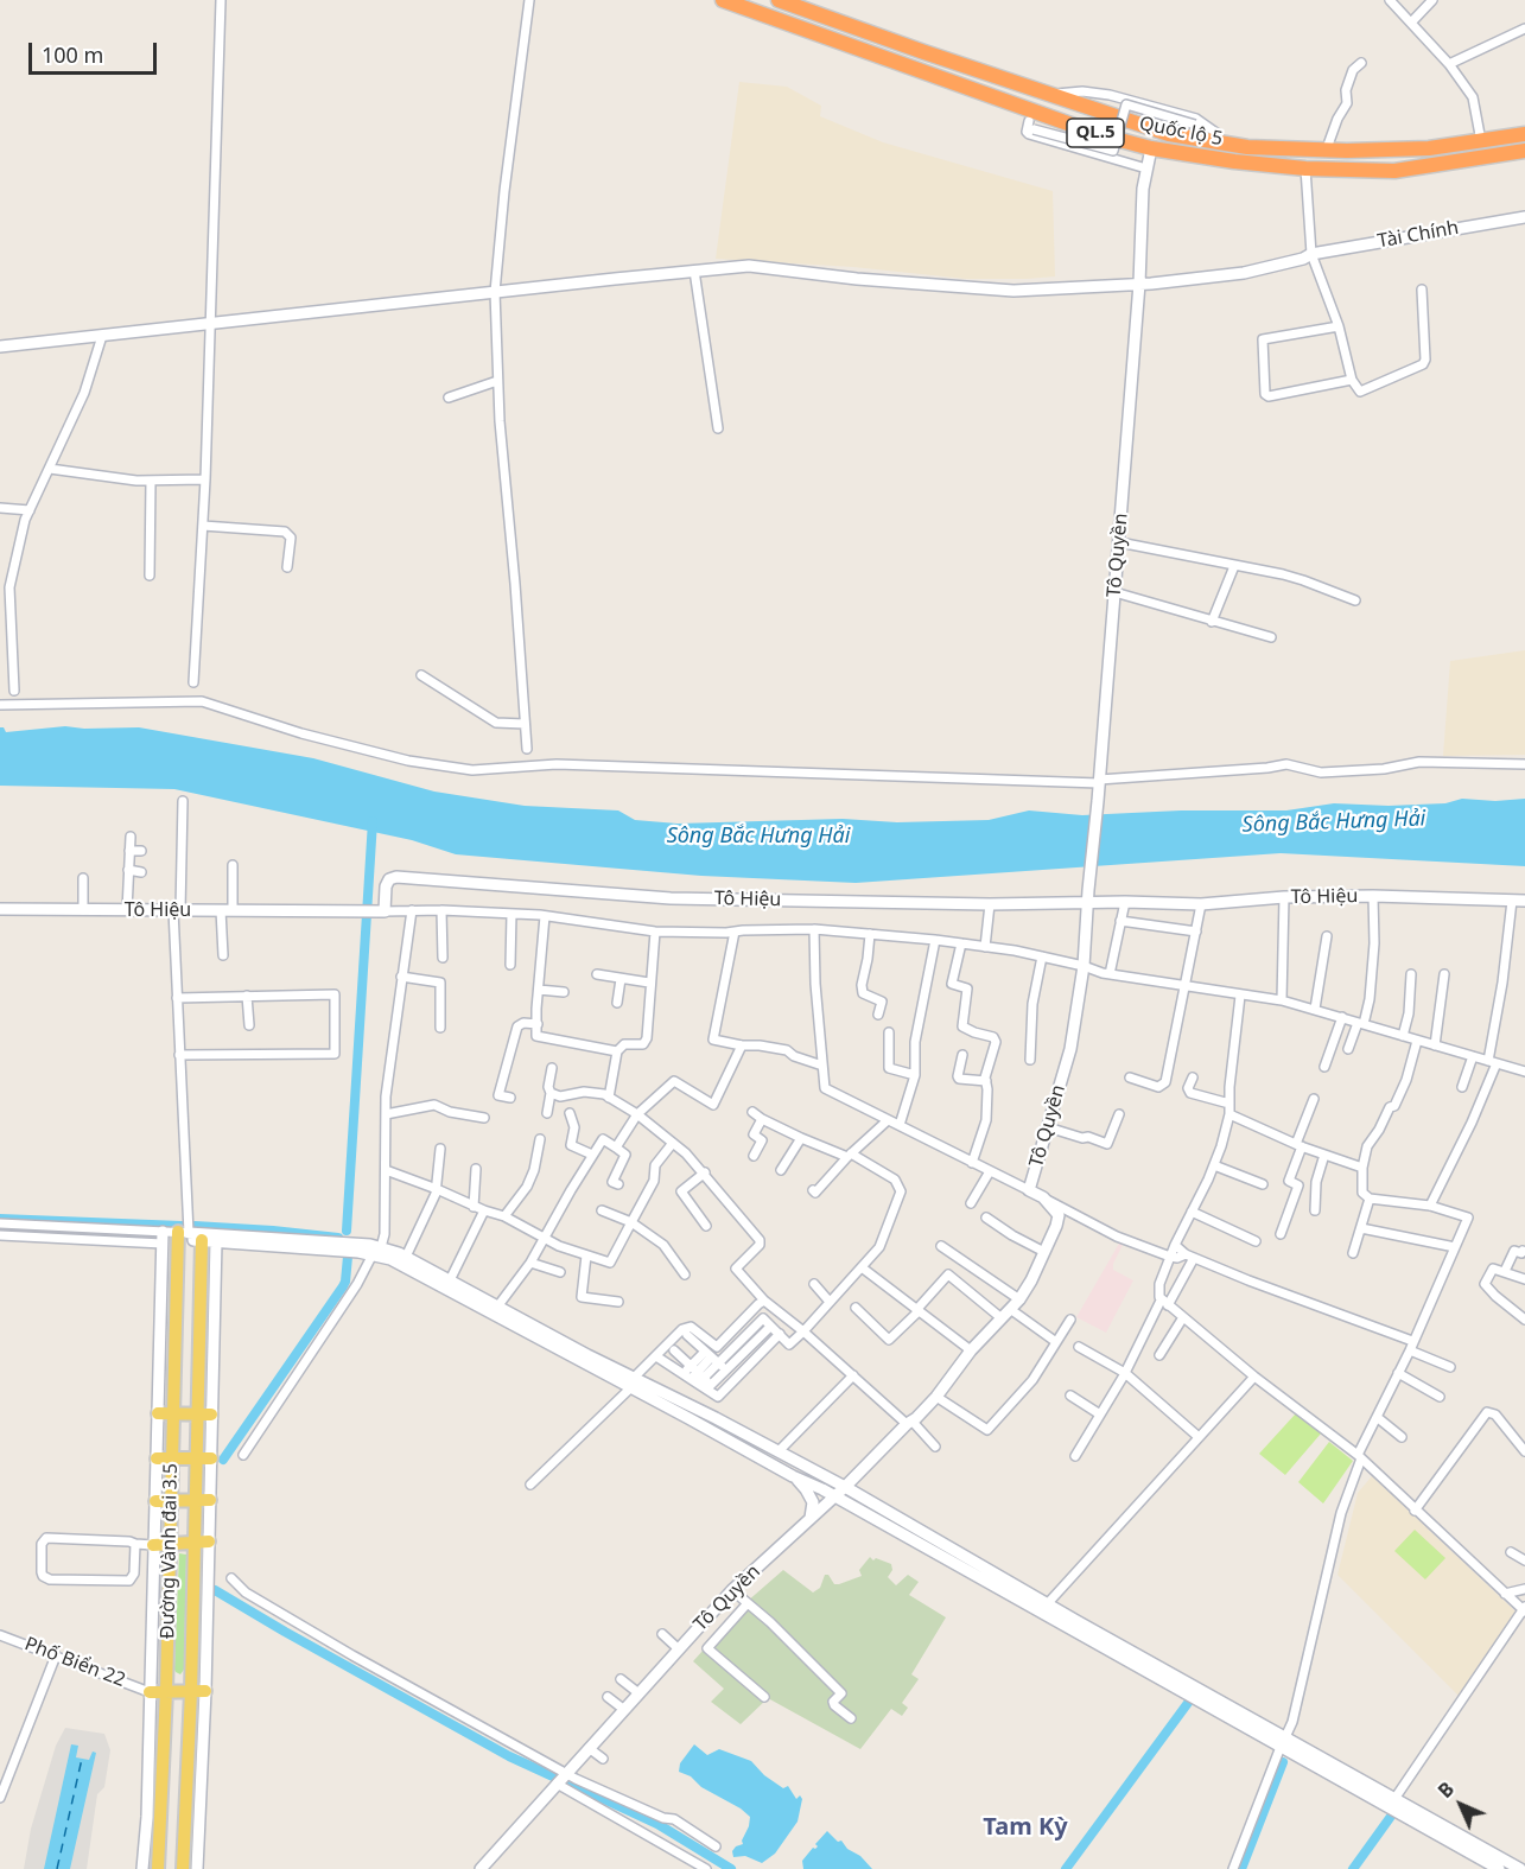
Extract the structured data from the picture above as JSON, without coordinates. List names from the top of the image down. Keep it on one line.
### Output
{"streets":{"highway":["Quốc lộ 5","QL.5"],"main road":["Tài Chính","Tô Quyền","Tô Hiệu","Đường Vành đai 3.5"],"street":["Phố Biển 22"]},"crossings":[["Quốc lộ 5","Tô Quyền"],["Tài Chính","Tô Quyền"],["Tô Quyền","Tô Hiệu"]],"districts":["Tam Kỳ"],"water":["Sông Bắc Hưng Hải"],"scale_bar":"100 m","north":"top left"}
